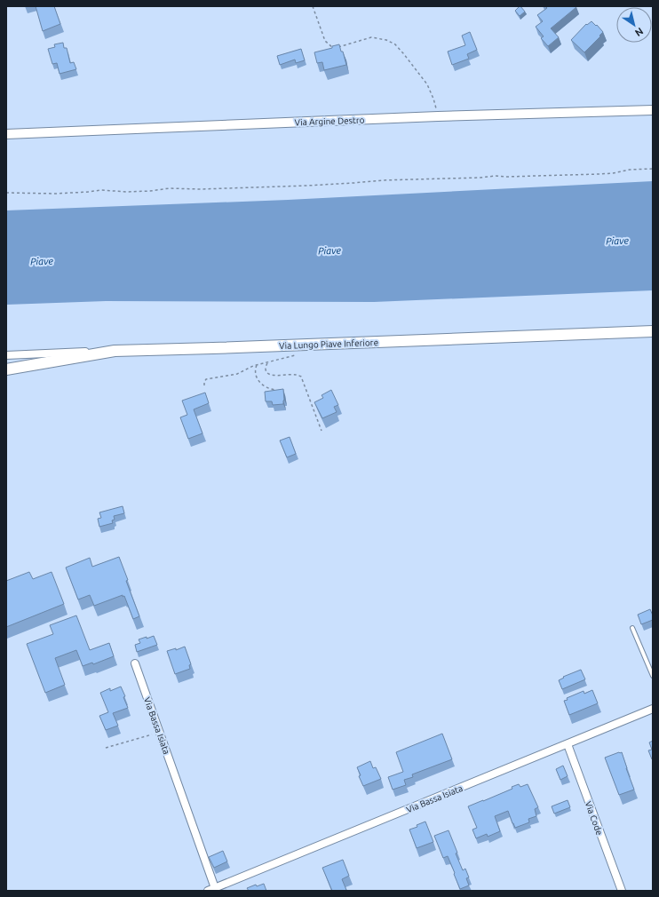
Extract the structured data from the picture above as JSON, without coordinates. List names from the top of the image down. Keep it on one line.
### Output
{"streets":{"main road":["Via Lungo Piave Inferiore"],"street":["Via Argine Destro","Via Bassa Isiata","Via Code"]},"crossings":[["Via Bassa Isiata","Via Code"]],"water":["Piave"],"north":"bottom right"}
